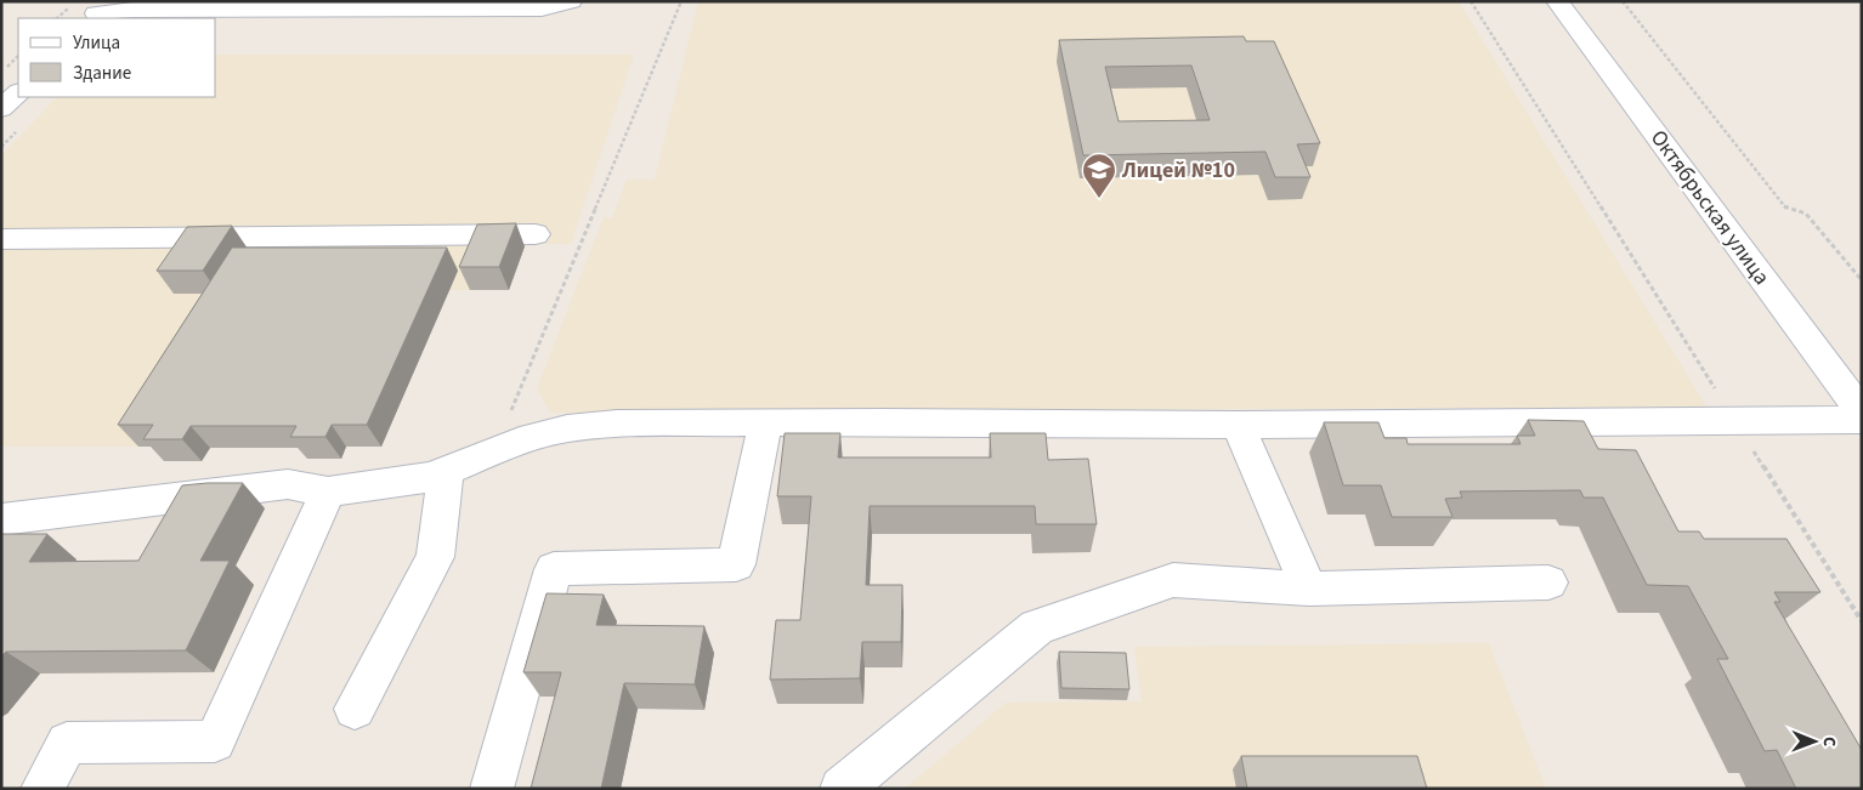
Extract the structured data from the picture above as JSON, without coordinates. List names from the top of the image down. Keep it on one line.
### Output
{"streets":{"street":["Октябрьская улица"]},"places":{"school or university":["Лицей №10"]},"legend":["Улица","Здание"],"north":"right"}
